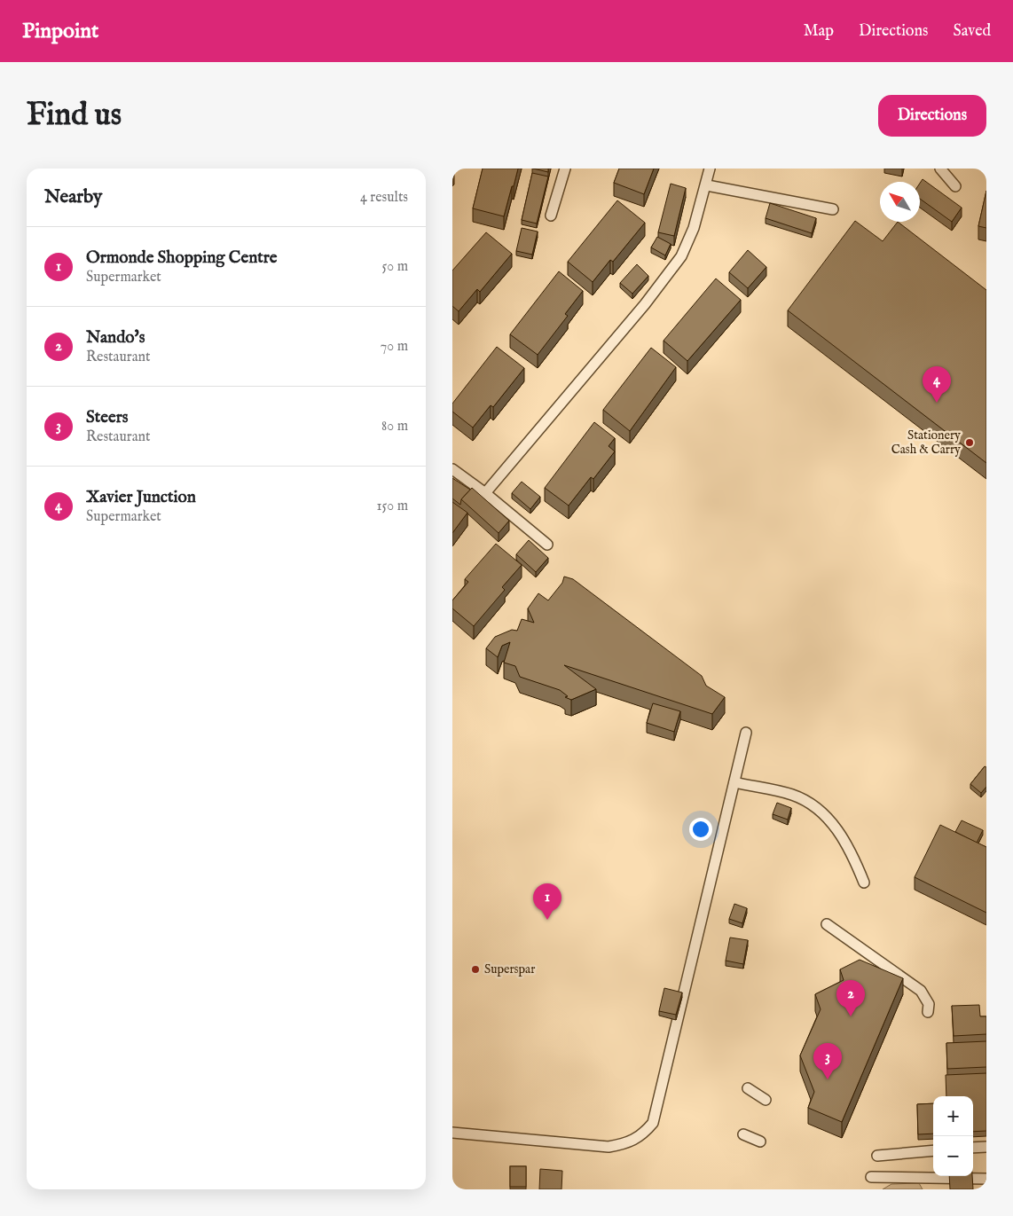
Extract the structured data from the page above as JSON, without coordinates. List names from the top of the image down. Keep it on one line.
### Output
{"places":["Stationery Cash & Carry","Superspar"],"north":"top left","page":{"header":"Pinpoint","nav":["Map","Directions","Saved"],"buttons":"Directions","title":"Find us","heading":["Nearby","4 results"],"list":[{"mark":"1","name":"Ormonde Shopping Centre","note":"Supermarket","value":"50 m"},{"mark":"2","name":"Nando's","note":"Restaurant","value":"70 m"},{"mark":"3","name":"Steers","note":"Restaurant","value":"80 m"},{"mark":"4","name":"Xavier Junction","note":"Supermarket","value":"150 m"}],"pins":["4","1","2","3"],"map_buttons":["+","−"]}}
